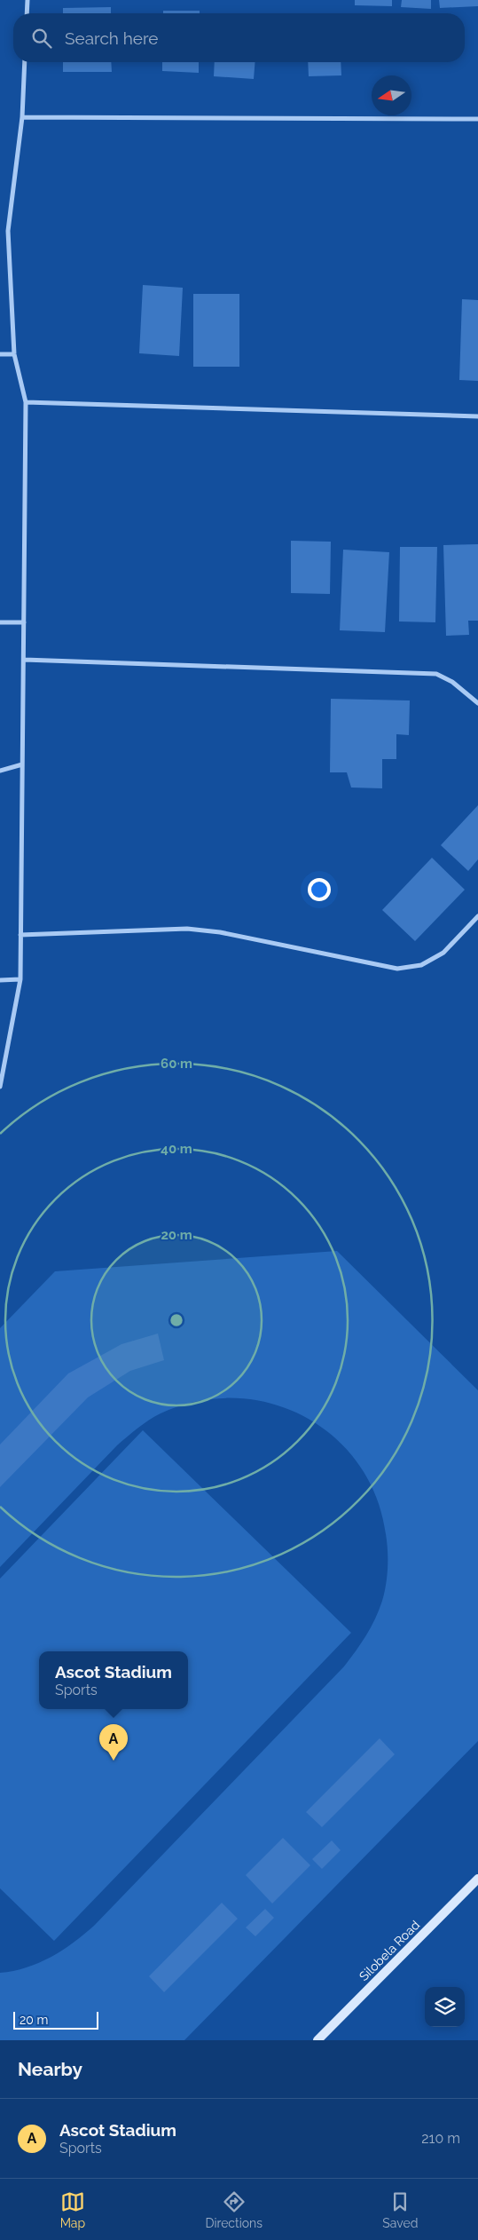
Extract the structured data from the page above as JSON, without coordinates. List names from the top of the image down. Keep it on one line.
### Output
{"streets":{"street":["Silobela Road"]},"scale_bar":"20 m","north":"left","page":{"search":"Search here","popup":["Ascot Stadium","Sports"],"pins":"A","scale":"20 m","heading":"Nearby","list":[{"mark":"A","name":"Ascot Stadium","note":"Sports","value":"210 m"}],"nav":["Map","Directions","Saved"]},"rings":["60 m","40 m","20 m"]}
